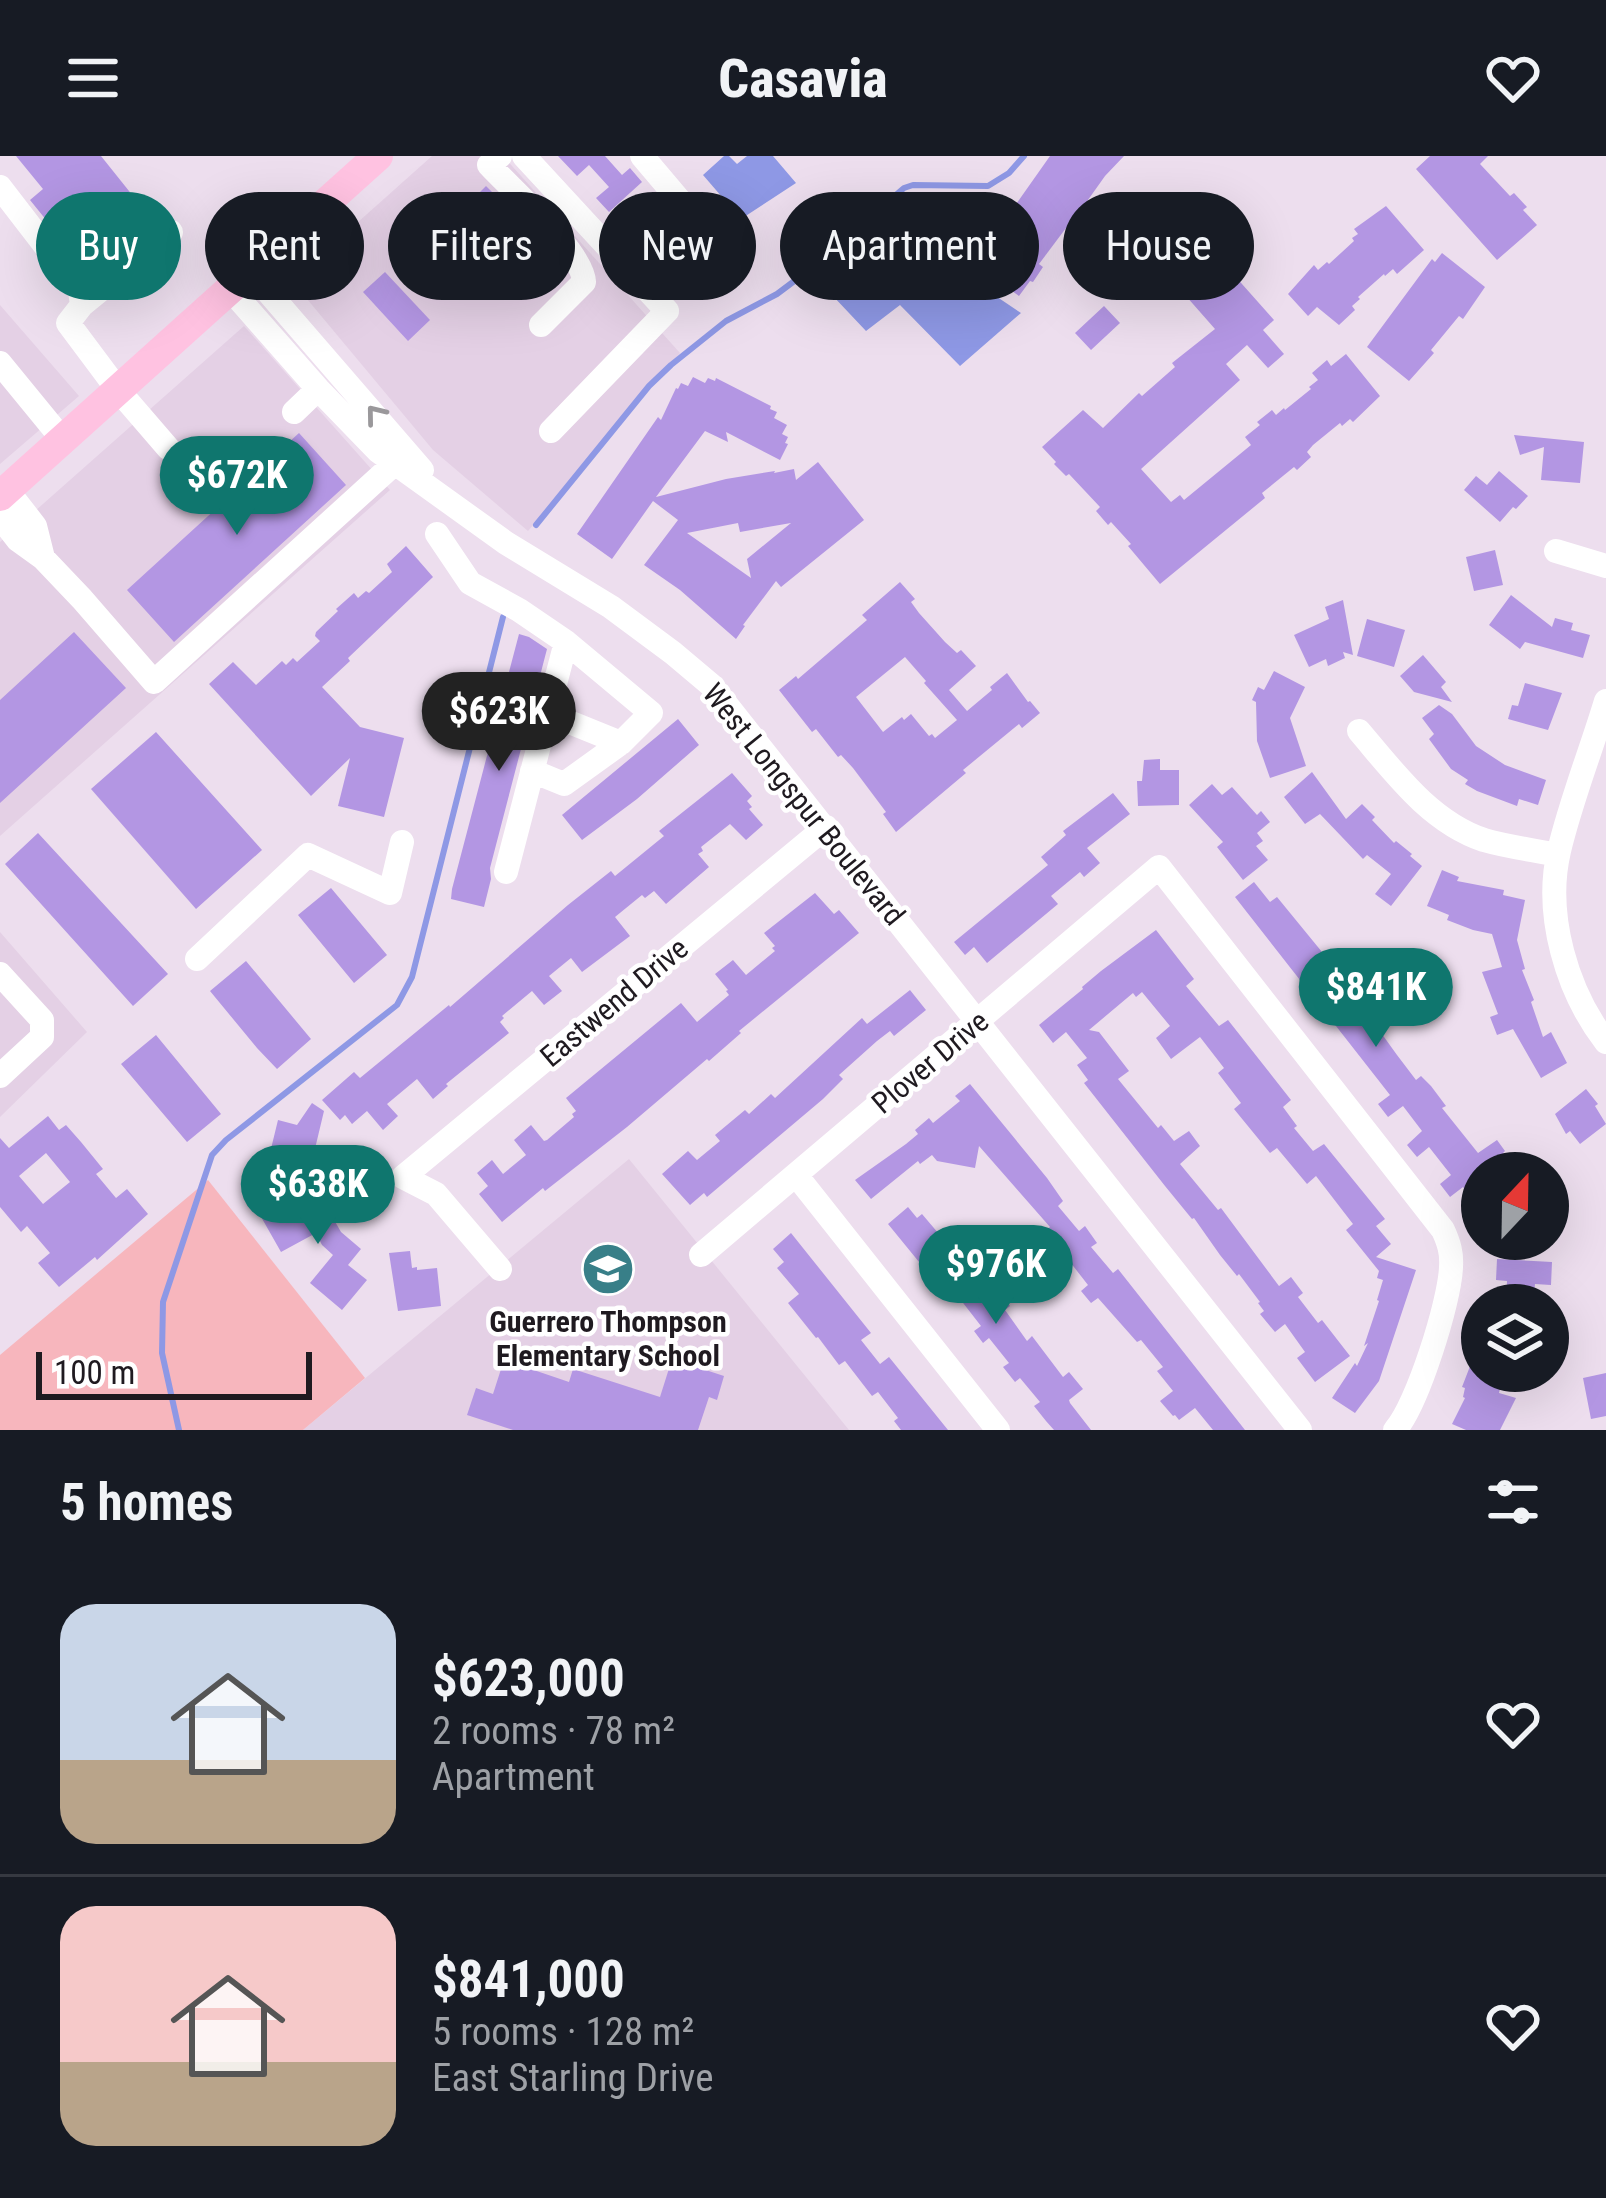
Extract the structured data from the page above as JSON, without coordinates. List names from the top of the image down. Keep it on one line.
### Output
{"streets":{"street":["West Longspur Boulevard","Eastwend Drive","Plover Drive"]},"crossings":[["West Longspur Boulevard","Eastwend Drive"],["West Longspur Boulevard","Plover Drive"]],"places":{"school or university":["Guerrero Thompson Elementary School"]},"scale_bar":"100 m","north":"top","page":{"header":"Casavia","chip":["Buy","Rent","Filters","New","Apartment","House"],"price":["$672K","$623K","$841K","$638K","$976K"],"scale":"100 m","heading":"5 homes","list":[{"name":"$623,000","note":"2 rooms · 78 m² · Apartment"},{"name":"$841,000","note":"5 rooms · 128 m² · East Starling Drive"}]}}
